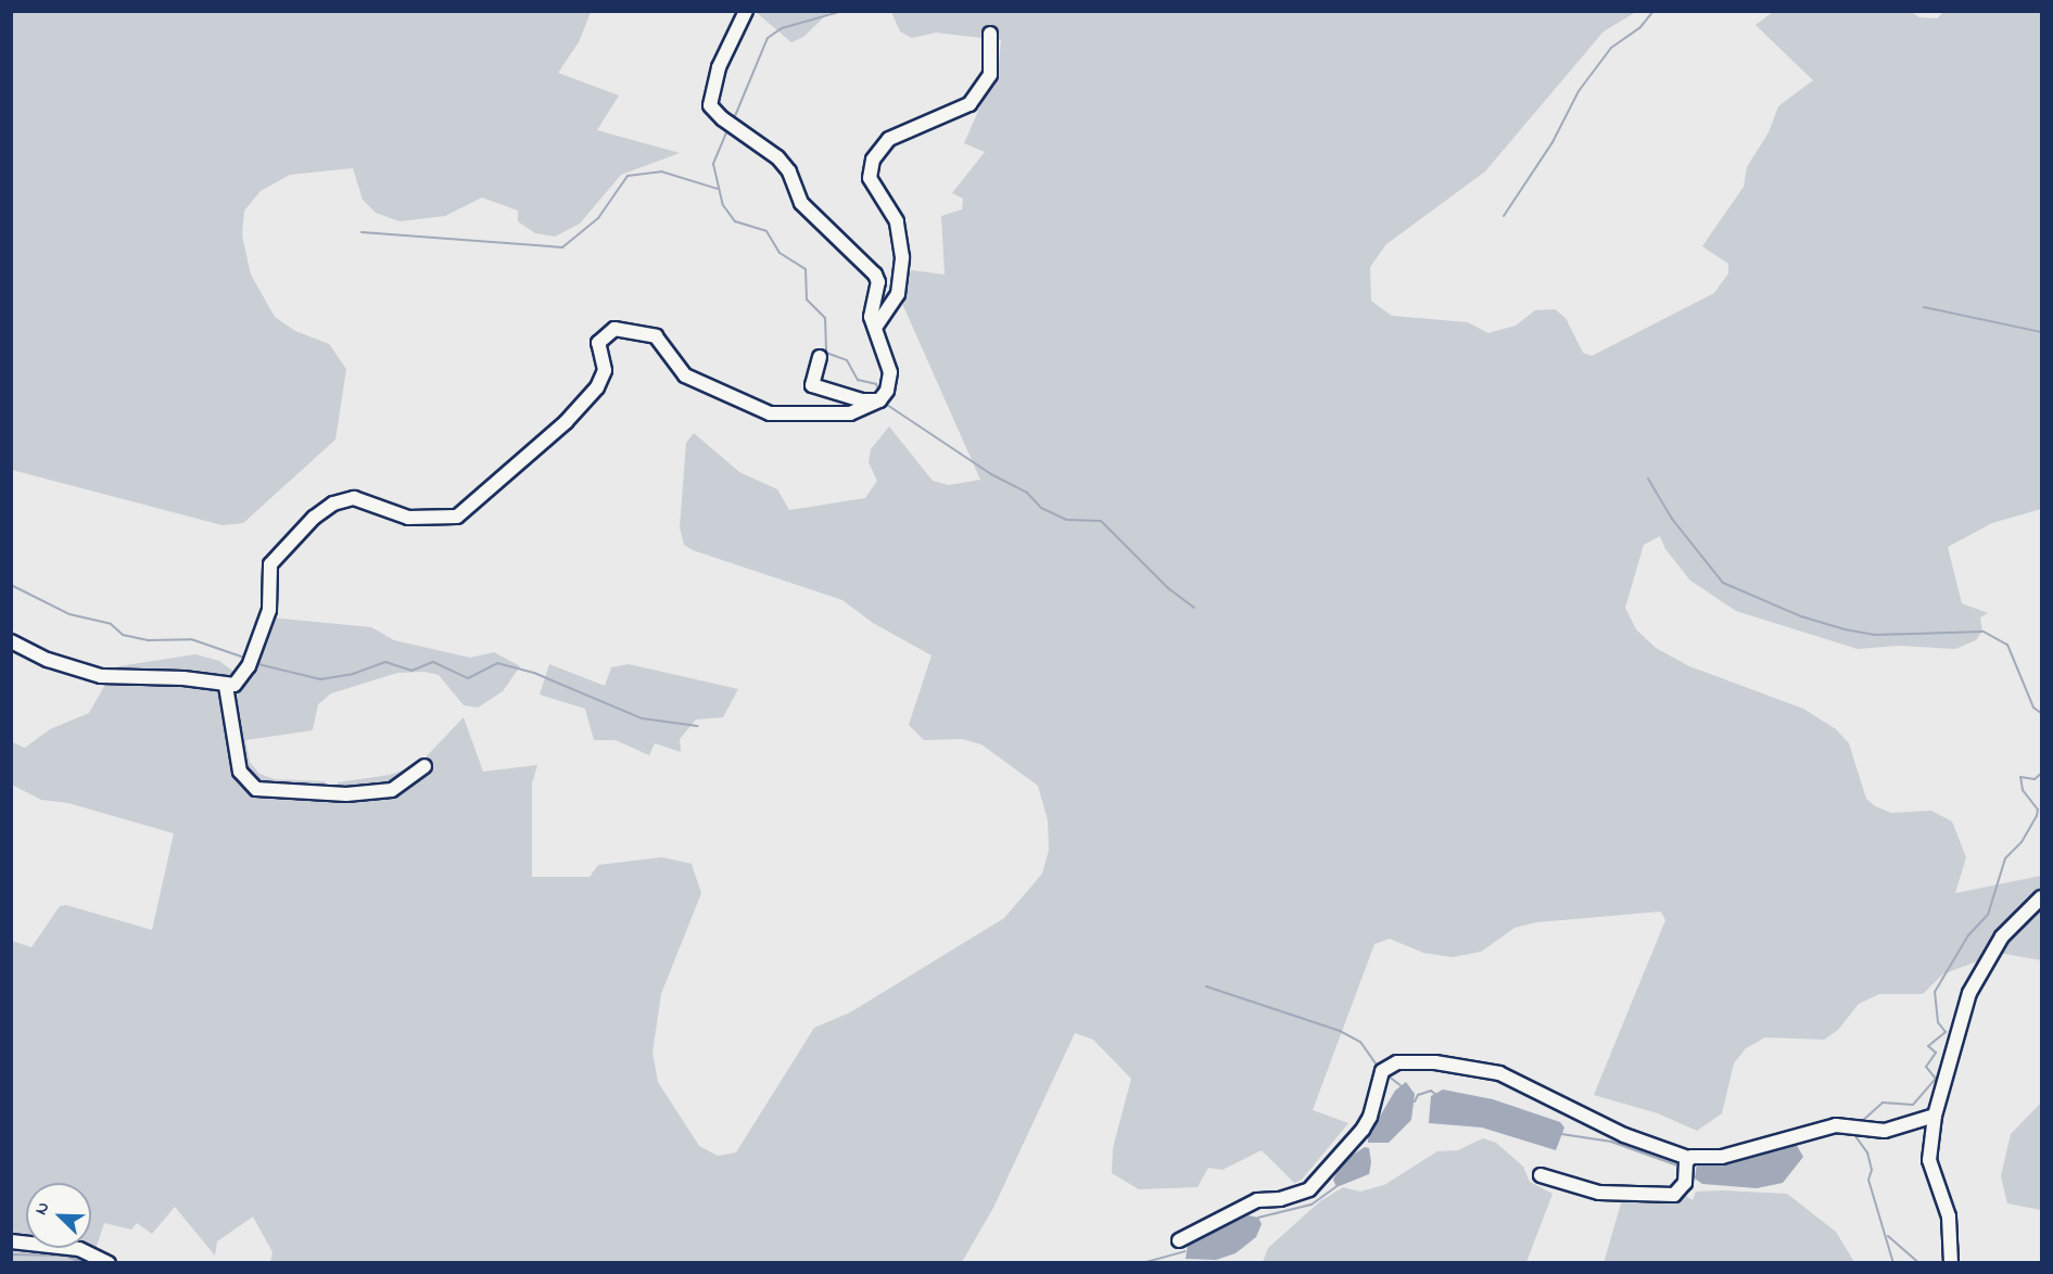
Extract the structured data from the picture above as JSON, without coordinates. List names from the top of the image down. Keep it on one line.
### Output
{"north":"top left"}
